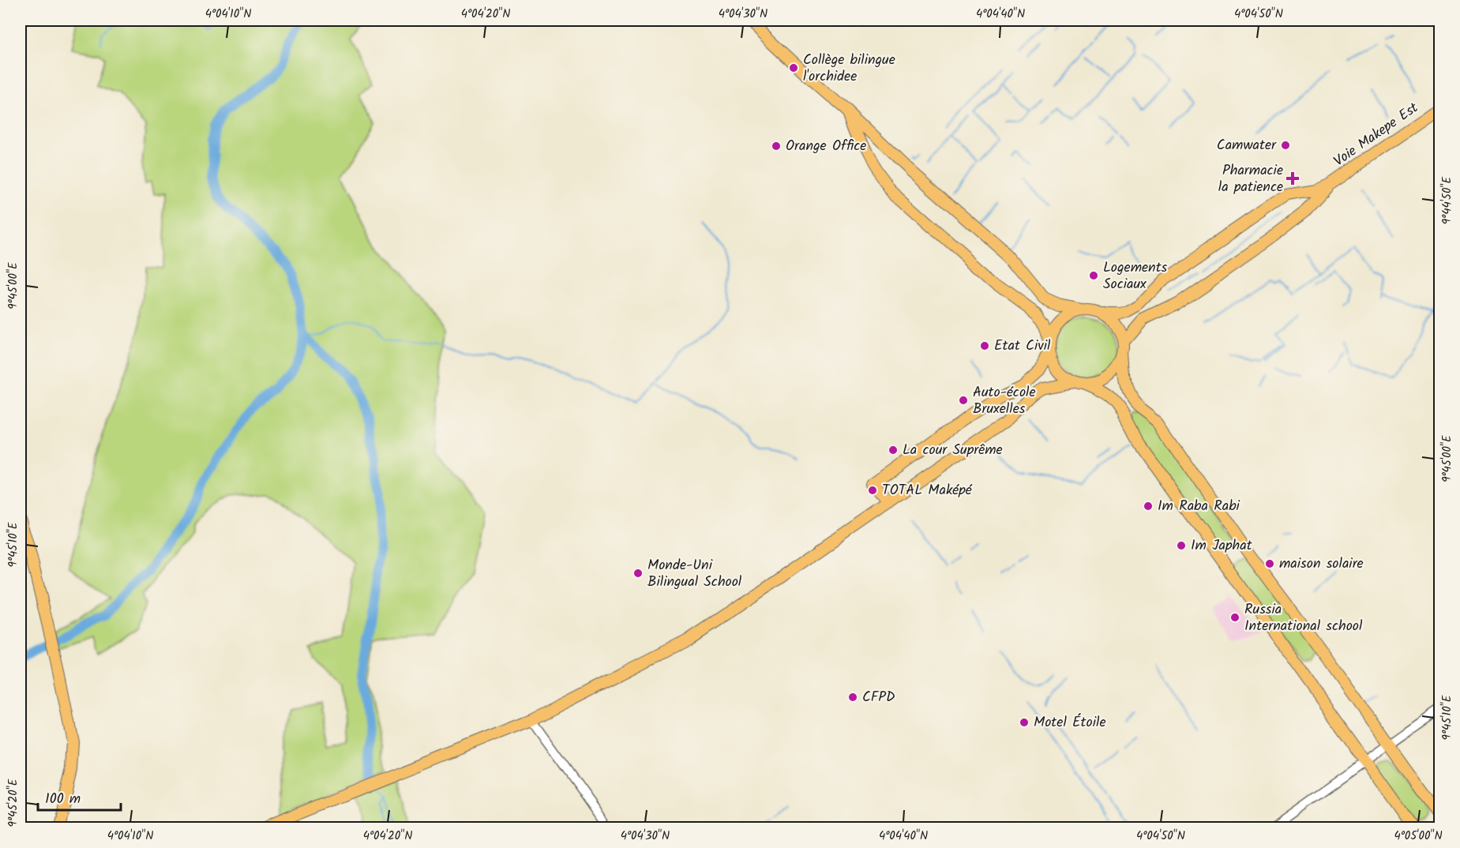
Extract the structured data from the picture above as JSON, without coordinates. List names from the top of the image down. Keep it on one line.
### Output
{"streets":{"main road":["Voie Makepe Est"]},"places":{"other":["Collège bilingue l'orchidee","Camwater","Orange Office","Logements Sociaux","Etat Civil","Auto-école Bruxelles","La cour Suprême","TOTAL Maképé","Im Raba Rabi","Im Japhat","maison solaire","Monde-Uni Bilingual School","Russia International school","CFPD","Motel Étoile"],"health":["Pharmacie la patience"]},"scale_bar":"100 m","coordinates":["4°04'10\"N","4°04'20\"N","4°04'30\"N","4°04'40\"N","4°04'50\"N","9°44'50\"E","9°45'00\"E","9°45'10\"E","9°45'20\"E","4°05'00\"N"]}
